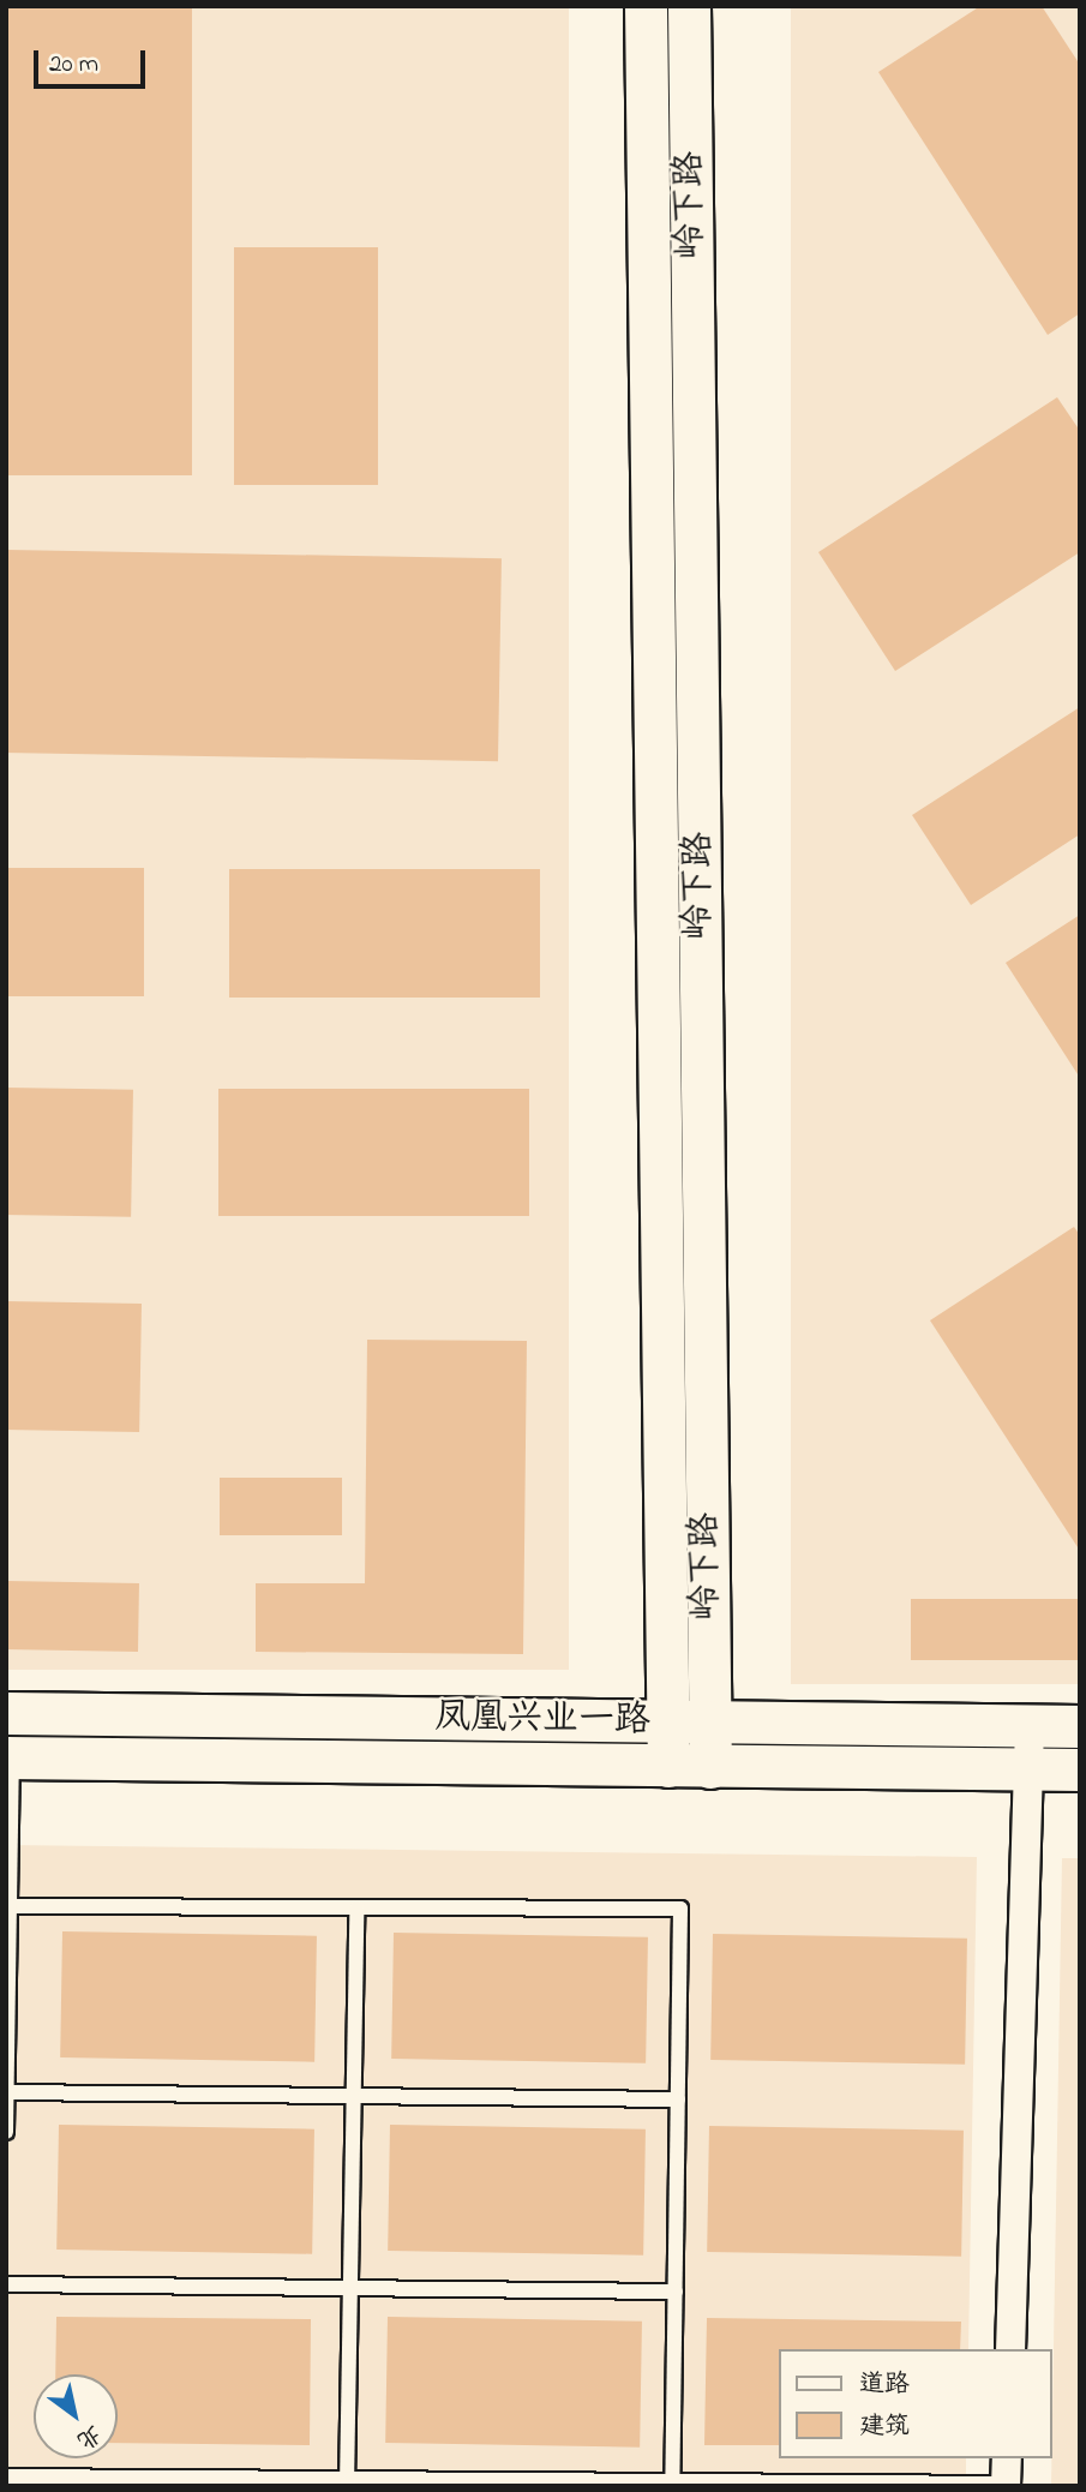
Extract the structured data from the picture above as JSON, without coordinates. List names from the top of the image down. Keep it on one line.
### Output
{"streets":{"street":["岭下路","凤凰兴业一路"]},"crossings":[["岭下路","凤凰兴业一路"]],"legend":["道路","建筑"],"scale_bar":"20 m","north":"bottom right"}
